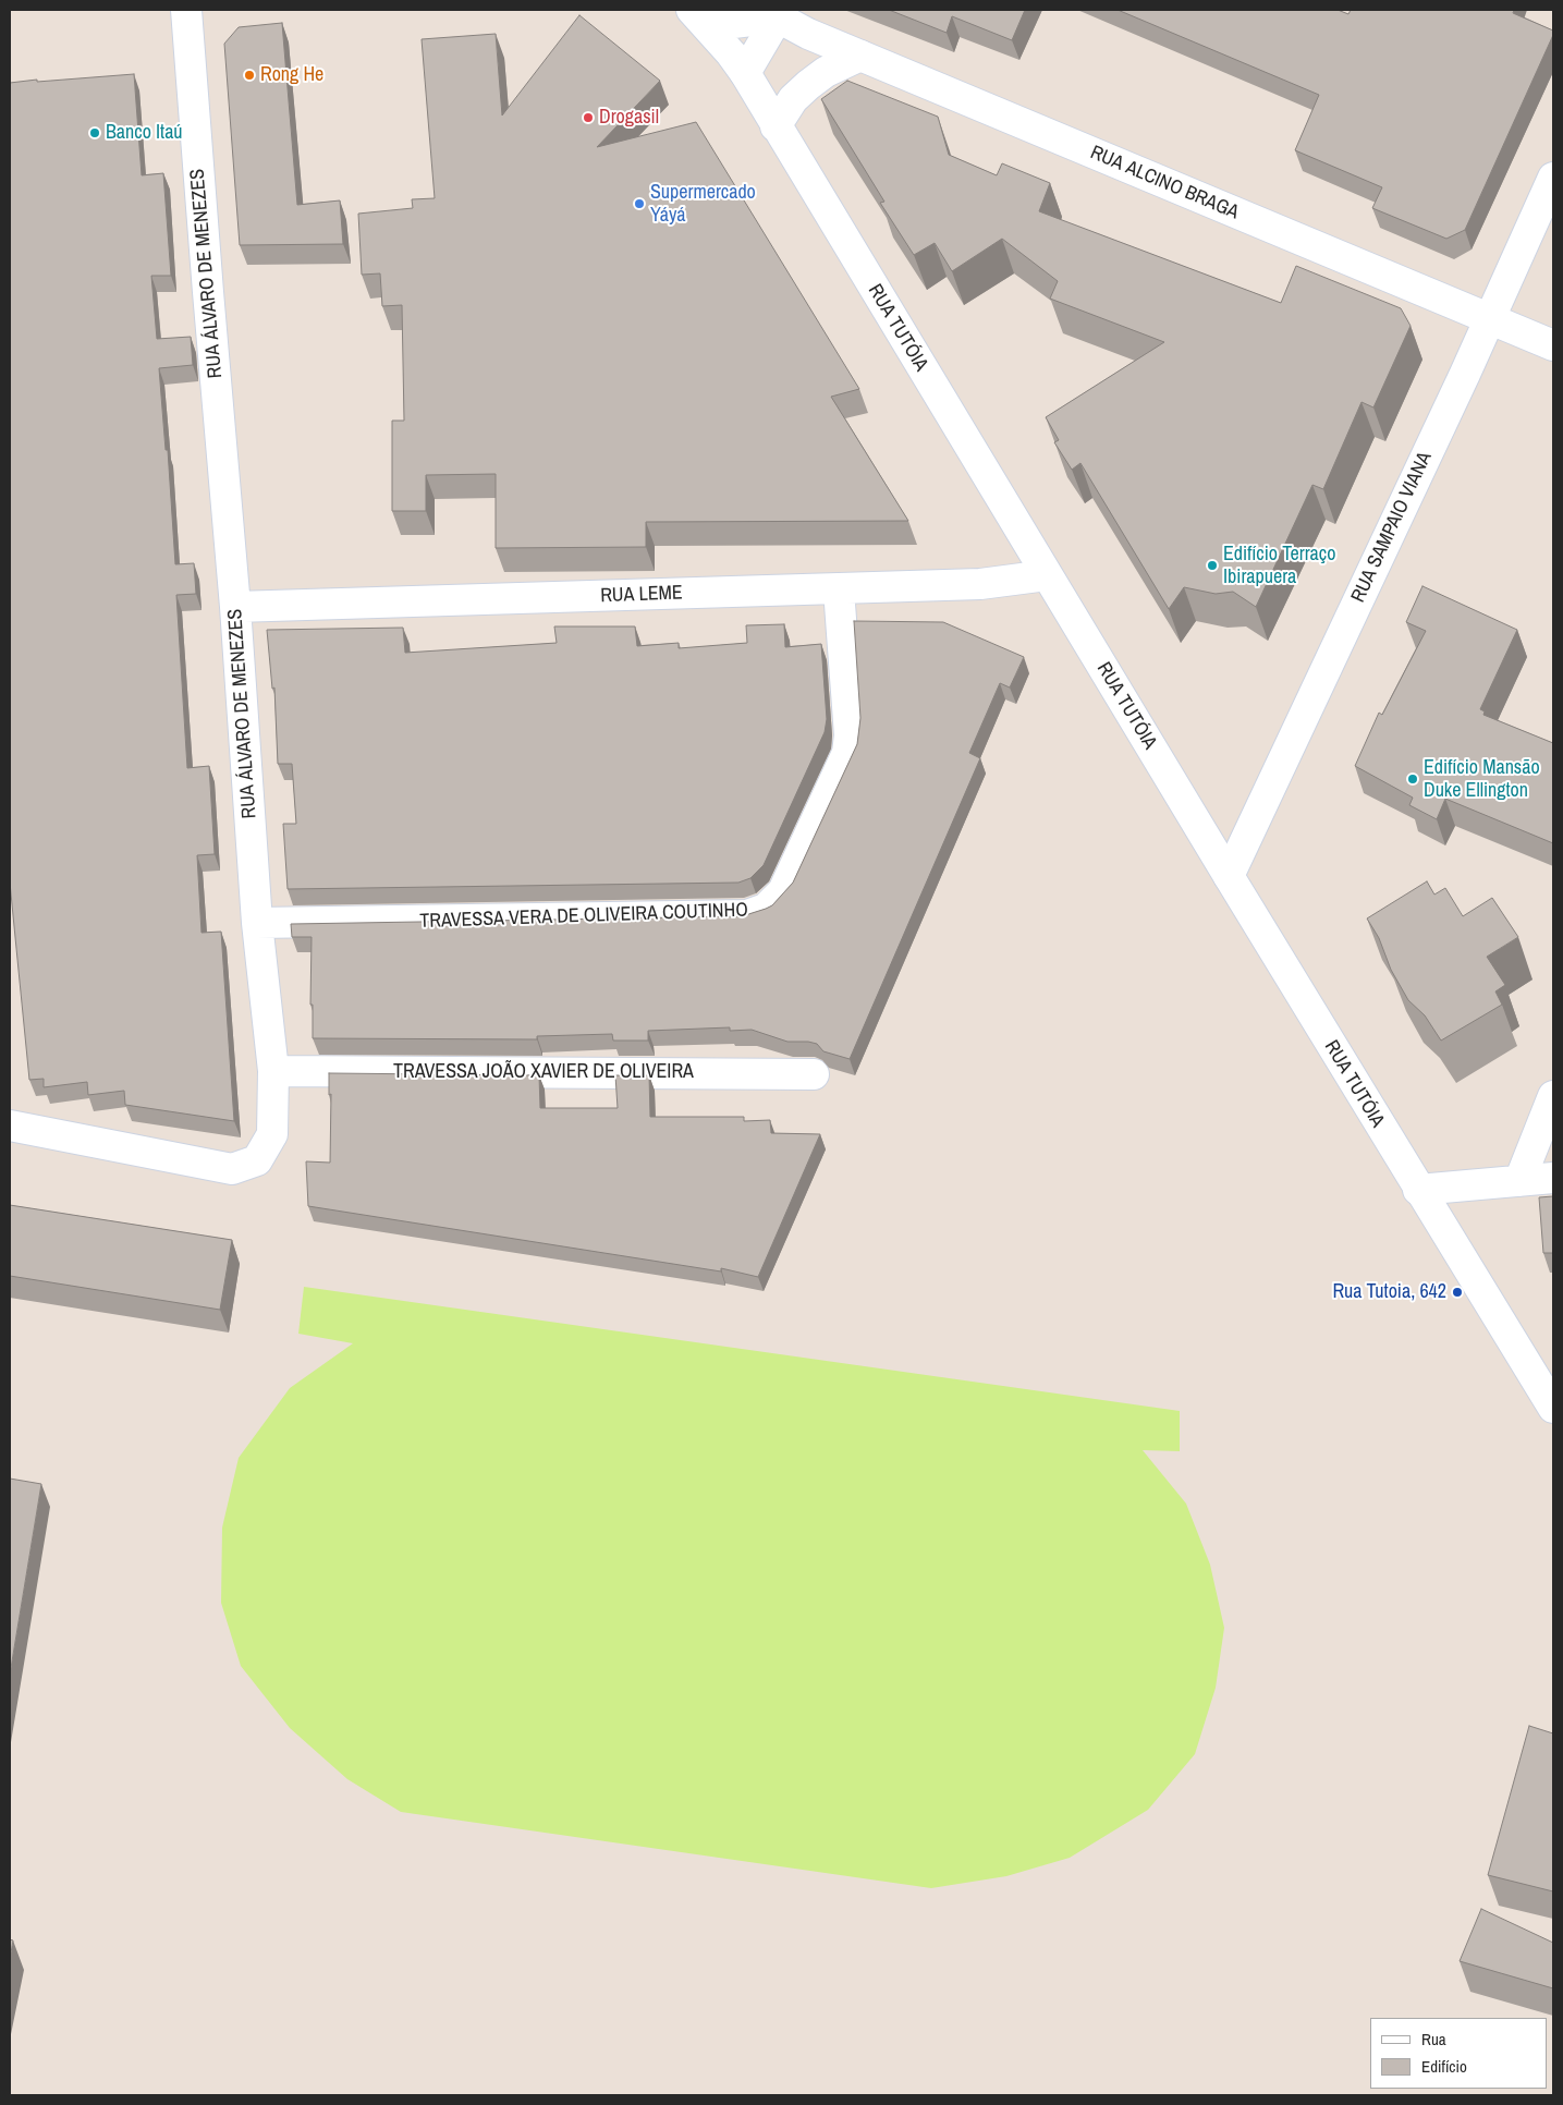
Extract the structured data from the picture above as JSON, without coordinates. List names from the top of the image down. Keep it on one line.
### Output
{"streets":{"street":["RUA ALCINO BRAGA","RUA ÁLVARO DE MENEZES","RUA TUTÓIA","RUA SAMPAIO VIANA","RUA LEME","TRAVESSA VERA DE OLIVEIRA COUTINHO","TRAVESSA JOÃO XAVIER DE OLIVEIRA"]},"crossings":[["RUA ALCINO BRAGA","RUA SAMPAIO VIANA"],["RUA ÁLVARO DE MENEZES","RUA LEME"],["RUA ÁLVARO DE MENEZES","TRAVESSA VERA DE OLIVEIRA COUTINHO"],["RUA ÁLVARO DE MENEZES","TRAVESSA JOÃO XAVIER DE OLIVEIRA"],["RUA TUTÓIA","RUA SAMPAIO VIANA"],["RUA TUTÓIA","RUA LEME"],["RUA LEME","TRAVESSA VERA DE OLIVEIRA COUTINHO"]],"places":["Rong He","Drogasil","Banco Itaú","Supermercado Yáyá","Edifício Terraço Ibirapuera","Edifício Mansão Duke Ellington","Rua Tutoia, 642"],"legend":["Rua","Edifício"]}
